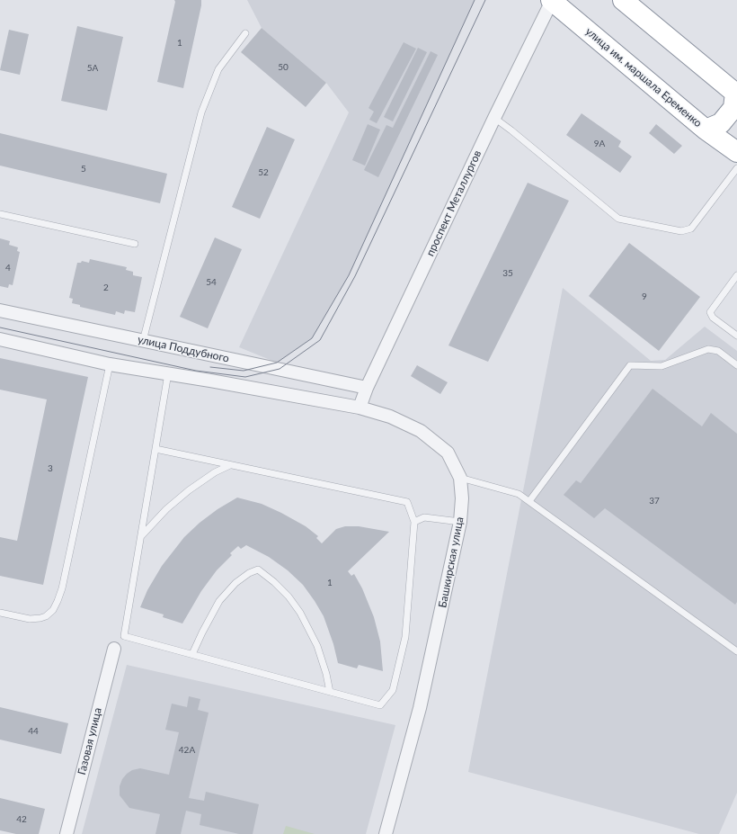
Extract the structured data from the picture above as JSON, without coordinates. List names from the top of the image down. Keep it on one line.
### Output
{"streets":{"highway":["улица им. маршала Еременко"],"street":["проспект Металлургов","улица Поддубного","Башкирская улица","Газовая улица"]},"crossings":[["улица им. маршала Еременко","проспект Металлургов"],["проспект Металлургов","улица Поддубного"],["проспект Металлургов","Башкирская улица"]],"house_numbers":["1","50","5А","9А","5","52","4","35","54","2","9","3","37","1","44","42А","42"]}
